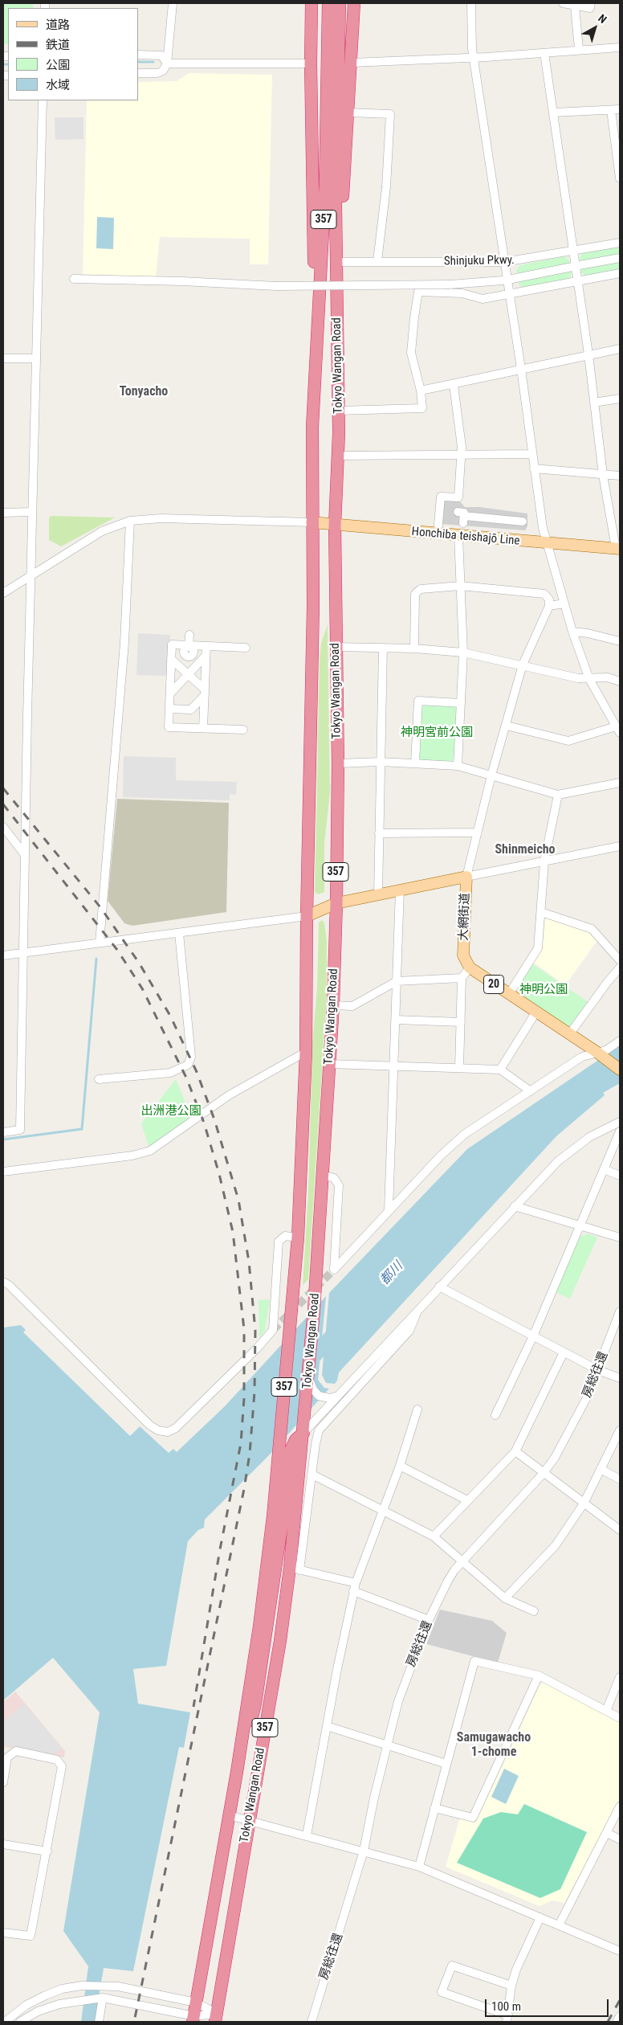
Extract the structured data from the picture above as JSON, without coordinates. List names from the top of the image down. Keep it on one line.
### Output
{"streets":{"highway":["357","Tokyo Wangan Road"],"main road":["Honchiba teishajō Line","大網街道","20"],"street":["Shinjuku Pkwy.","房総往還"]},"crossings":[["357","Tokyo Wangan Road"],["Shinjuku Pkwy.","Tokyo Wangan Road"],["Tokyo Wangan Road","Honchiba teishajō Line"],["Tokyo Wangan Road","大網街道"],["大網街道","20"]],"districts":["Tonyacho","Shinmeicho","Samugawacho 1-chome"],"water":["都川"],"parks":["神明宮前公園","神明公園","出洲港公園"],"legend":["道路","鉄道","公園","水域"],"scale_bar":"100 m","north":"top right"}
